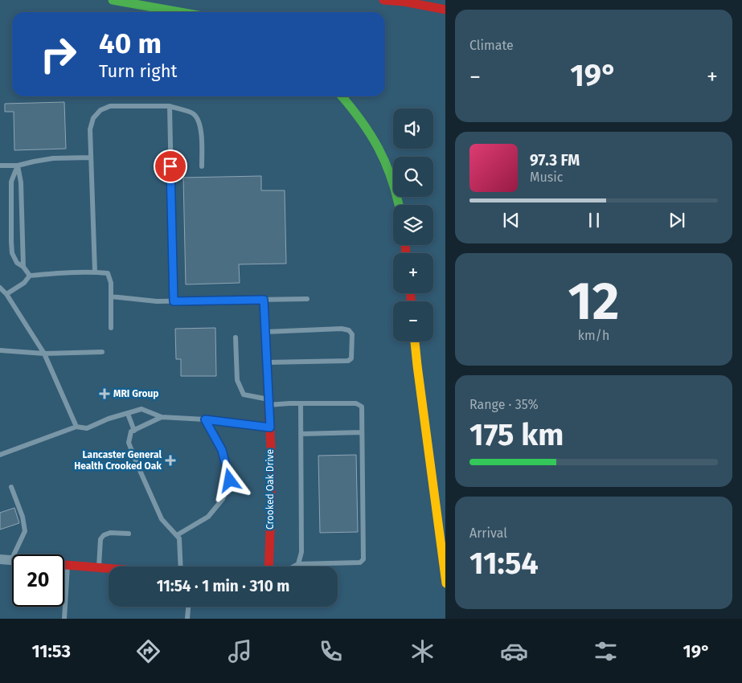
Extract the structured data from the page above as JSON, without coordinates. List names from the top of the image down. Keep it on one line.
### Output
{"streets":{"main road":["Crooked Oak Drive"]},"places":{"health":["MRI Group","Lancaster General Health Crooked Oak"]},"page":{"tile":["Climate",["12","km/h"],["Range · 35%","175 km"],["Arrival","11:54"]],"turn":["40 m","Turn right"],"heat":["−","19°","+"],"map_buttons":["+","−"],"song":["97.3 FM","Music"],"limit":"20","trip":"11:54 · 1 min · 310 m","tabs":["11:53","19°"]}}
